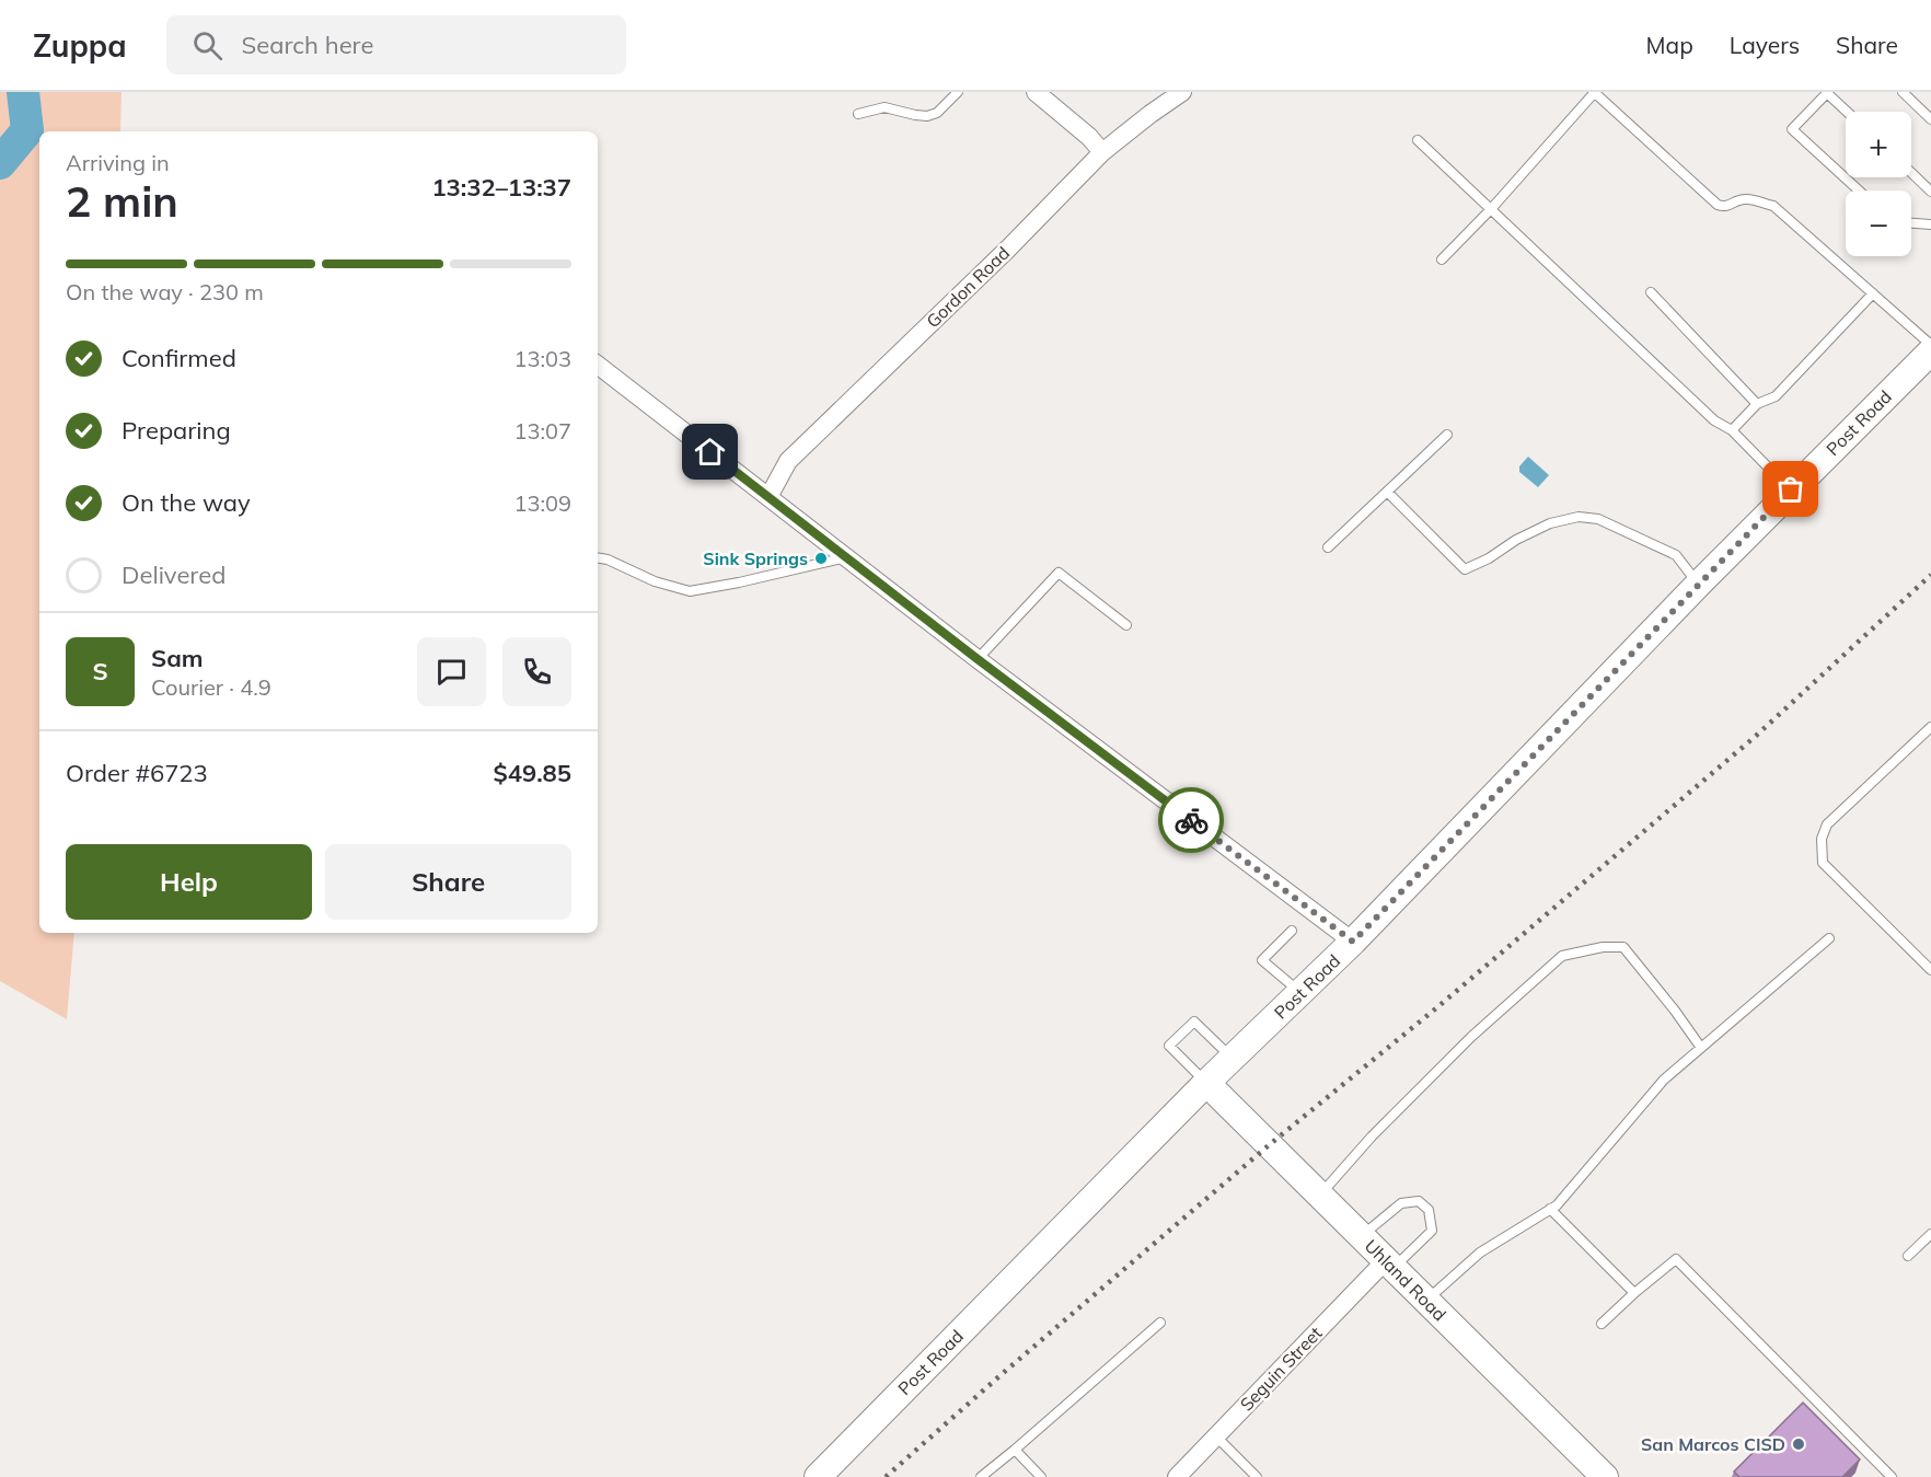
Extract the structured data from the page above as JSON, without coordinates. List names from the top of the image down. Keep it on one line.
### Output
{"streets":{"street":["Gordon Road","Post Road","Uhland Road","Seguin Street"]},"crossings":[["Post Road","Uhland Road"],["Uhland Road","Seguin Street"]],"places":["Sink Springs","San Marcos CISD"],"page":{"header":"Zuppa","search":"Search here","nav":["Map","Layers","Share"],"map_buttons":["+","−"],"heading":["2 min","Arriving in","13:32–13:37"],"panel":["Sam","Courier · 4.9","Order #6723","$49.85"],"bar":"On the way · 230 m","list":[["Confirmed","13:03"],["Preparing","13:07"],["On the way","13:09"],"Delivered"],"round":"S","buttons":["Help","Share"]}}
